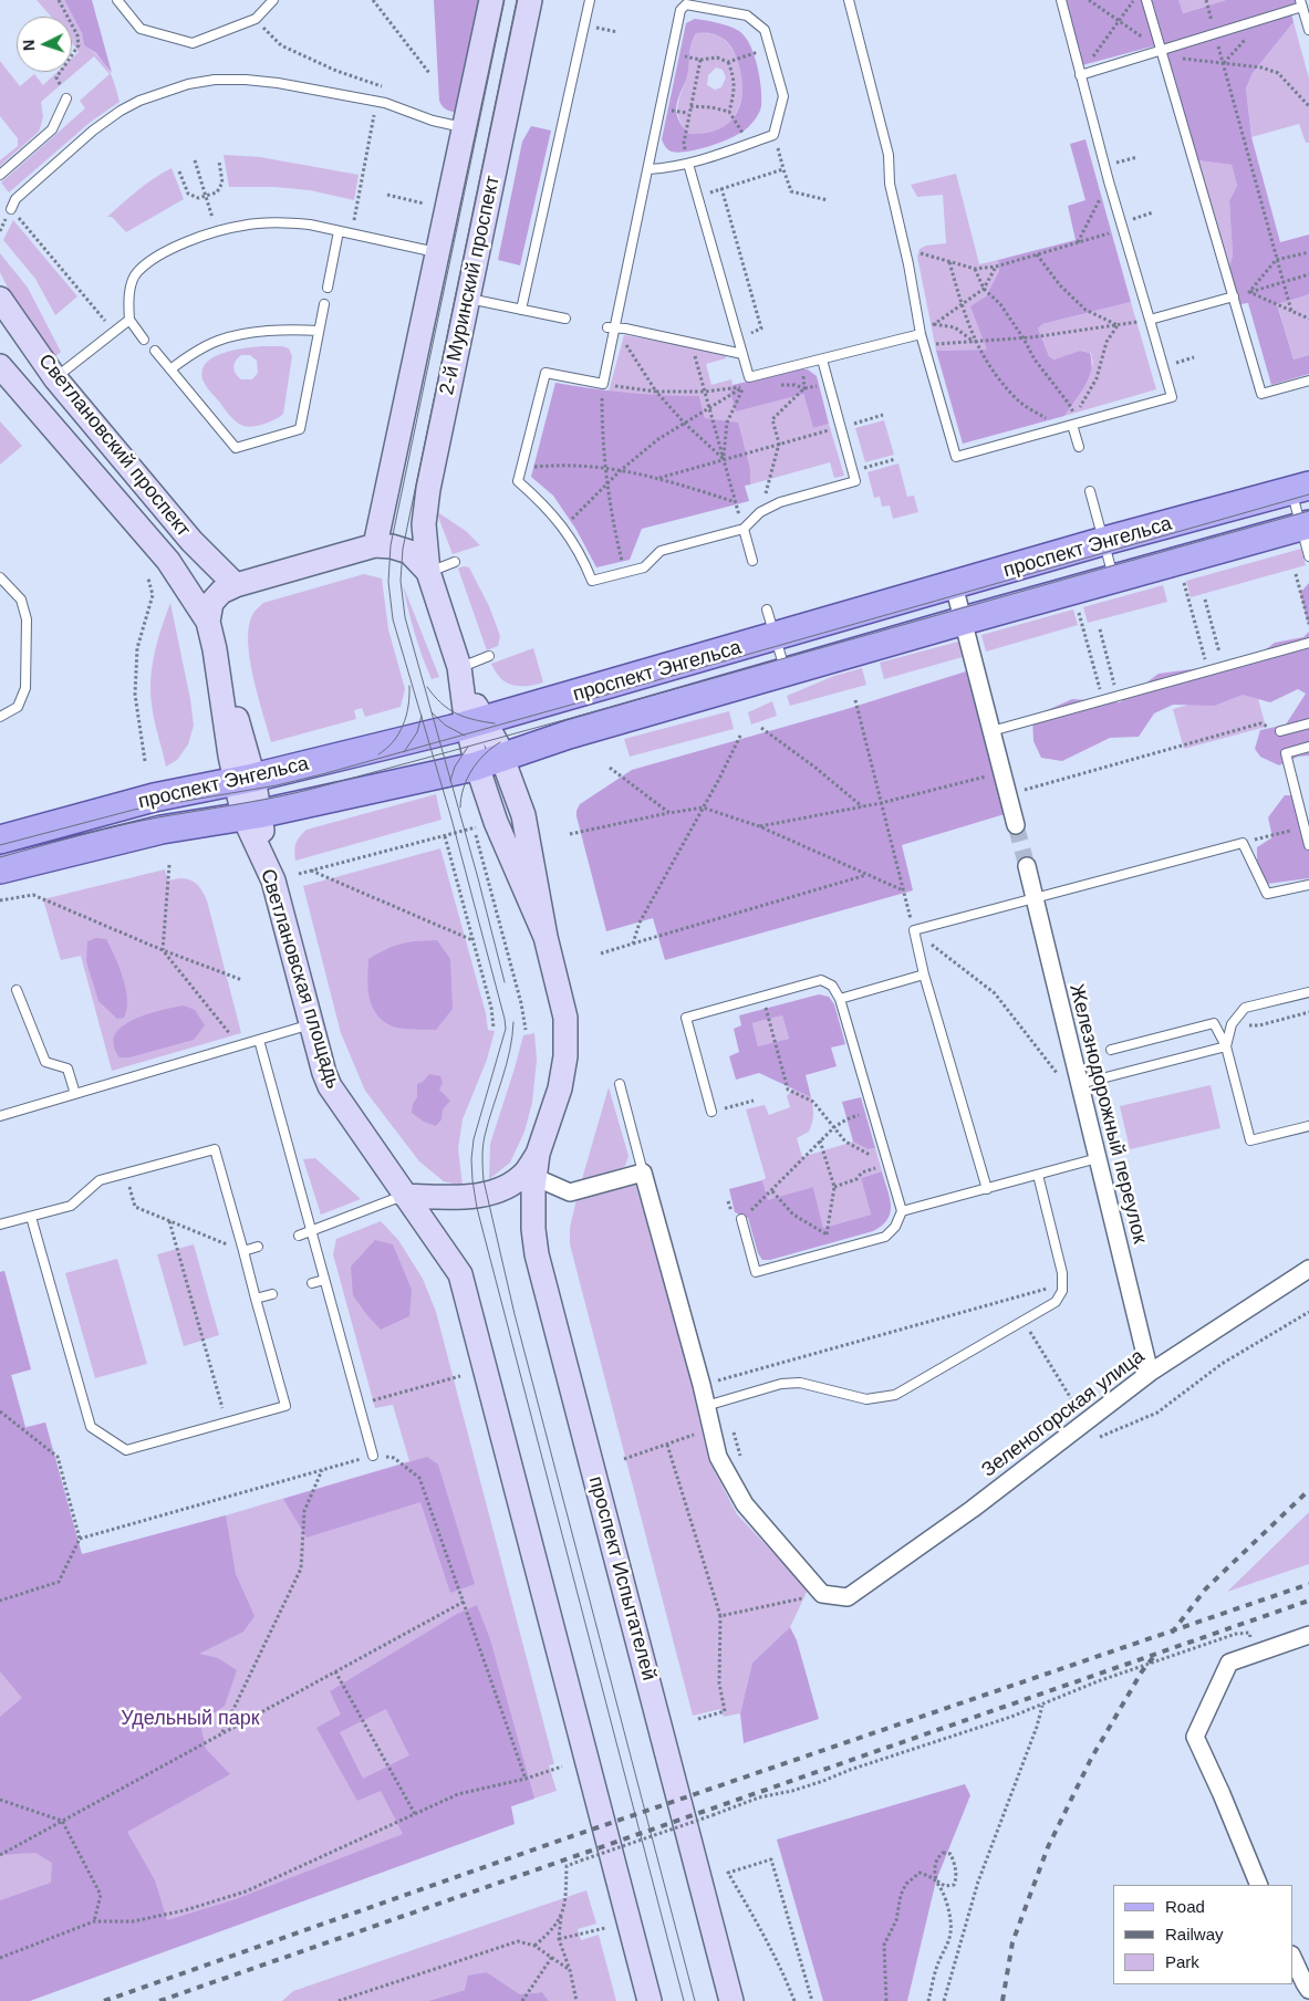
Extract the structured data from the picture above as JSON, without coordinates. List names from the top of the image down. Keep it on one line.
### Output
{"streets":{"main road":["2-й Муринский проспект","Светлановский проспект","проспект Энгельса","Светлановская площадь","проспект Испытателей"],"street":["Железнодорожный переулок","Зеленогорская улица"]},"crossings":[["Светлановский проспект","Светлановская площадь"],["проспект Энгельса","Светлановская площадь"],["Железнодорожный переулок","Зеленогорская улица"]],"parks":["Удельный парк"],"legend":["Road","Railway","Park"],"north":"left"}
